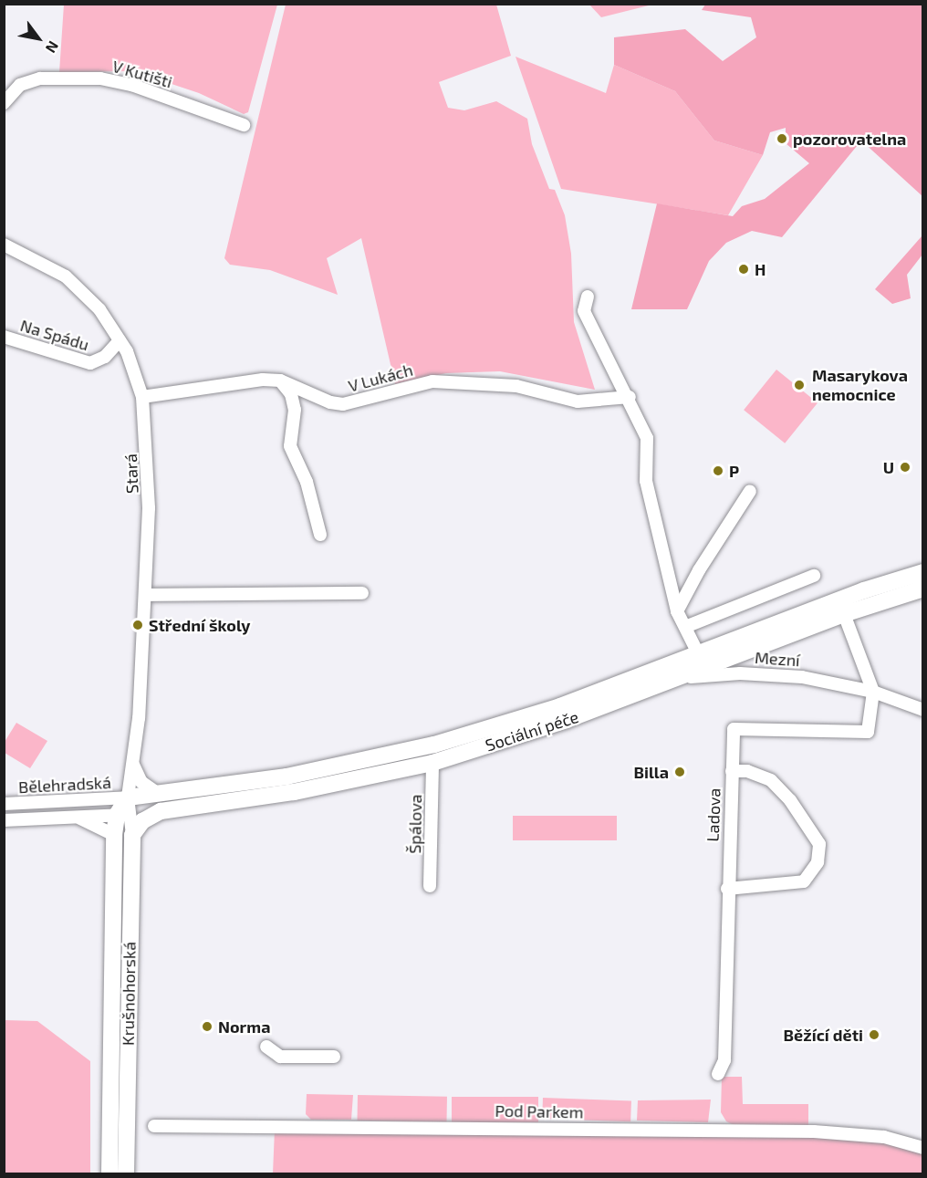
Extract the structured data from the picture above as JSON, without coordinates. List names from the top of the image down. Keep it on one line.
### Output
{"streets":{"main road":["Sociální péče","Krušnohorská"],"street":["V Kutišti","Na Spádu","V Lukách","Stará","Mezní","Bělehradská","Ladova","Špálova","Pod Parkem"]},"crossings":[["Na Spádu","Stará"],["Stará","Sociální péče"],["Stará","Bělehradská"],["Stará","Krušnohorská"],["Mezní","Sociální péče"],["Mezní","Ladova"],["Sociální péče","Bělehradská"],["Sociální péče","Špálova"],["Sociální péče","Krušnohorská"],["Bělehradská","Krušnohorská"]],"places":["pozorovatelna","H","Masarykova nemocnice","U","P","Střední školy","Billa","Norma","Běžící děti"],"north":"bottom right"}
